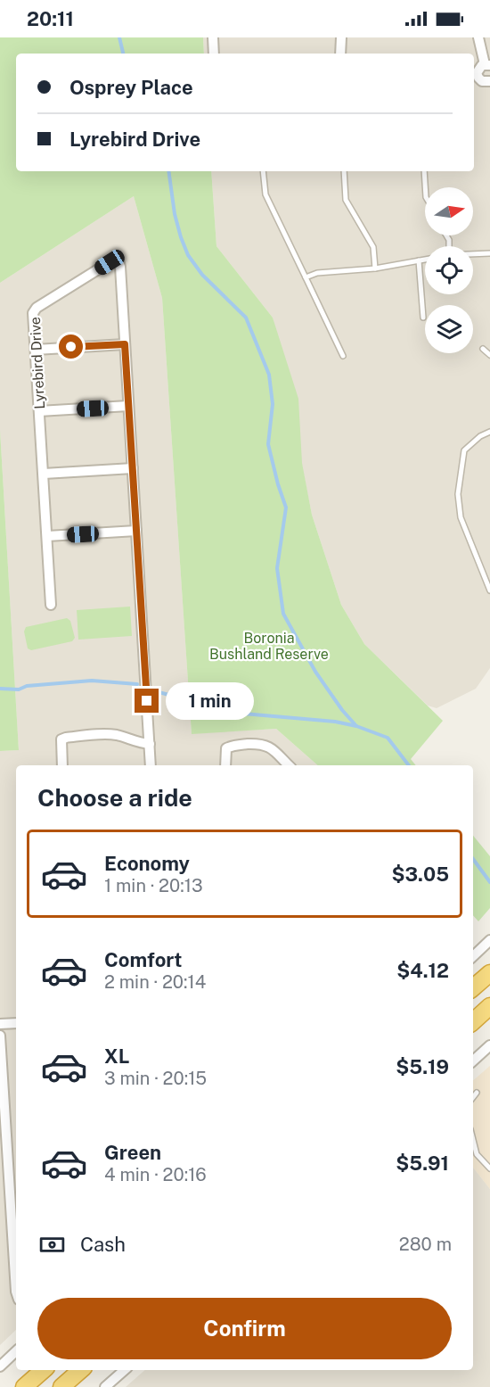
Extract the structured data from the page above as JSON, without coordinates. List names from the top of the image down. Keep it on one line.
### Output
{"streets":{"street":["Lyrebird Drive"]},"parks":["Boronia Bushland Reserve"],"north":"right","page":{"status":"20:11","banner":["Osprey Place","Lyrebird Drive"],"bubble":"1 min","heading":"Choose a ride","list":[{"name":"Economy","note":"1 min · 20:13","value":"$3.05"},{"name":"Comfort","note":"2 min · 20:14","value":"$4.12"},{"name":"XL","note":"3 min · 20:15","value":"$5.19"},{"name":"Green","note":"4 min · 20:16","value":"$5.91"}],"pay":["Cash","280 m"],"buttons":"Confirm"}}
